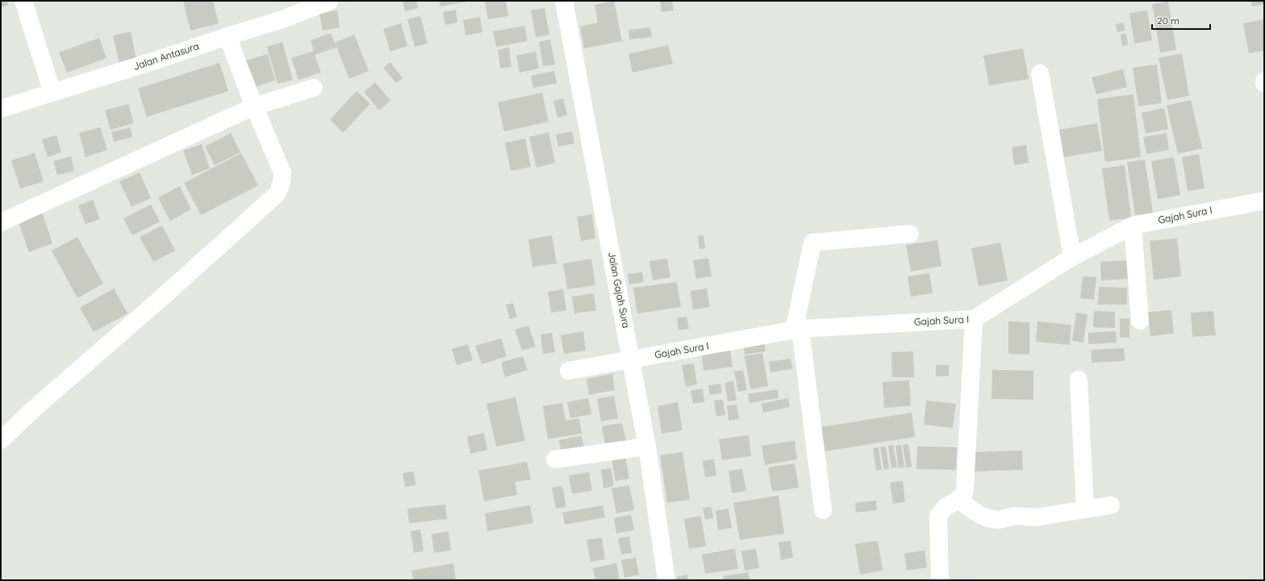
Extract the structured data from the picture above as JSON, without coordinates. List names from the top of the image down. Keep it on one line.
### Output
{"streets":{"street":["Jalan Antasura","Gajah Sura I","Jalan Gajah Sura"]},"crossings":[["Gajah Sura I","Jalan Gajah Sura"]],"scale_bar":"20 m"}
